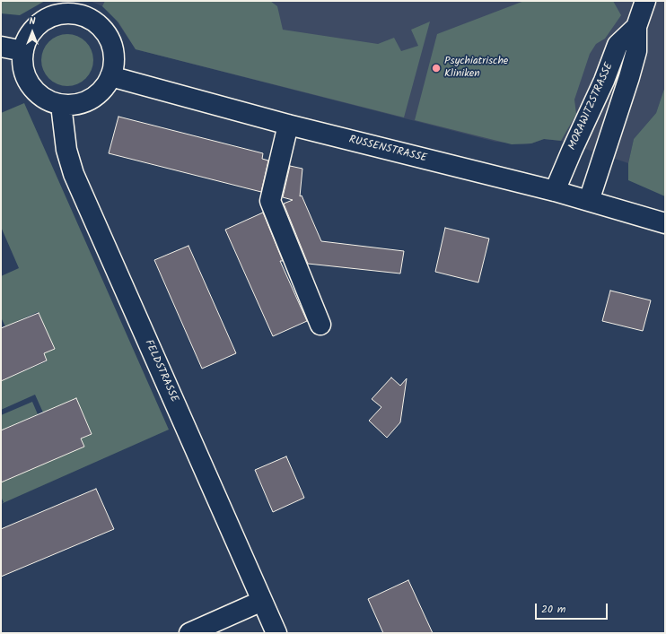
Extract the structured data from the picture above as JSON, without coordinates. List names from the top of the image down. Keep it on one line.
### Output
{"streets":{"street":["MORAWITZSTRASSE","RUSSENSTRASSE","FELDSTRASSE"]},"crossings":[["MORAWITZSTRASSE","RUSSENSTRASSE"],["RUSSENSTRASSE","FELDSTRASSE"]],"places":["Psychiatrische Kliniken"],"scale_bar":"20 m","north":"top"}
